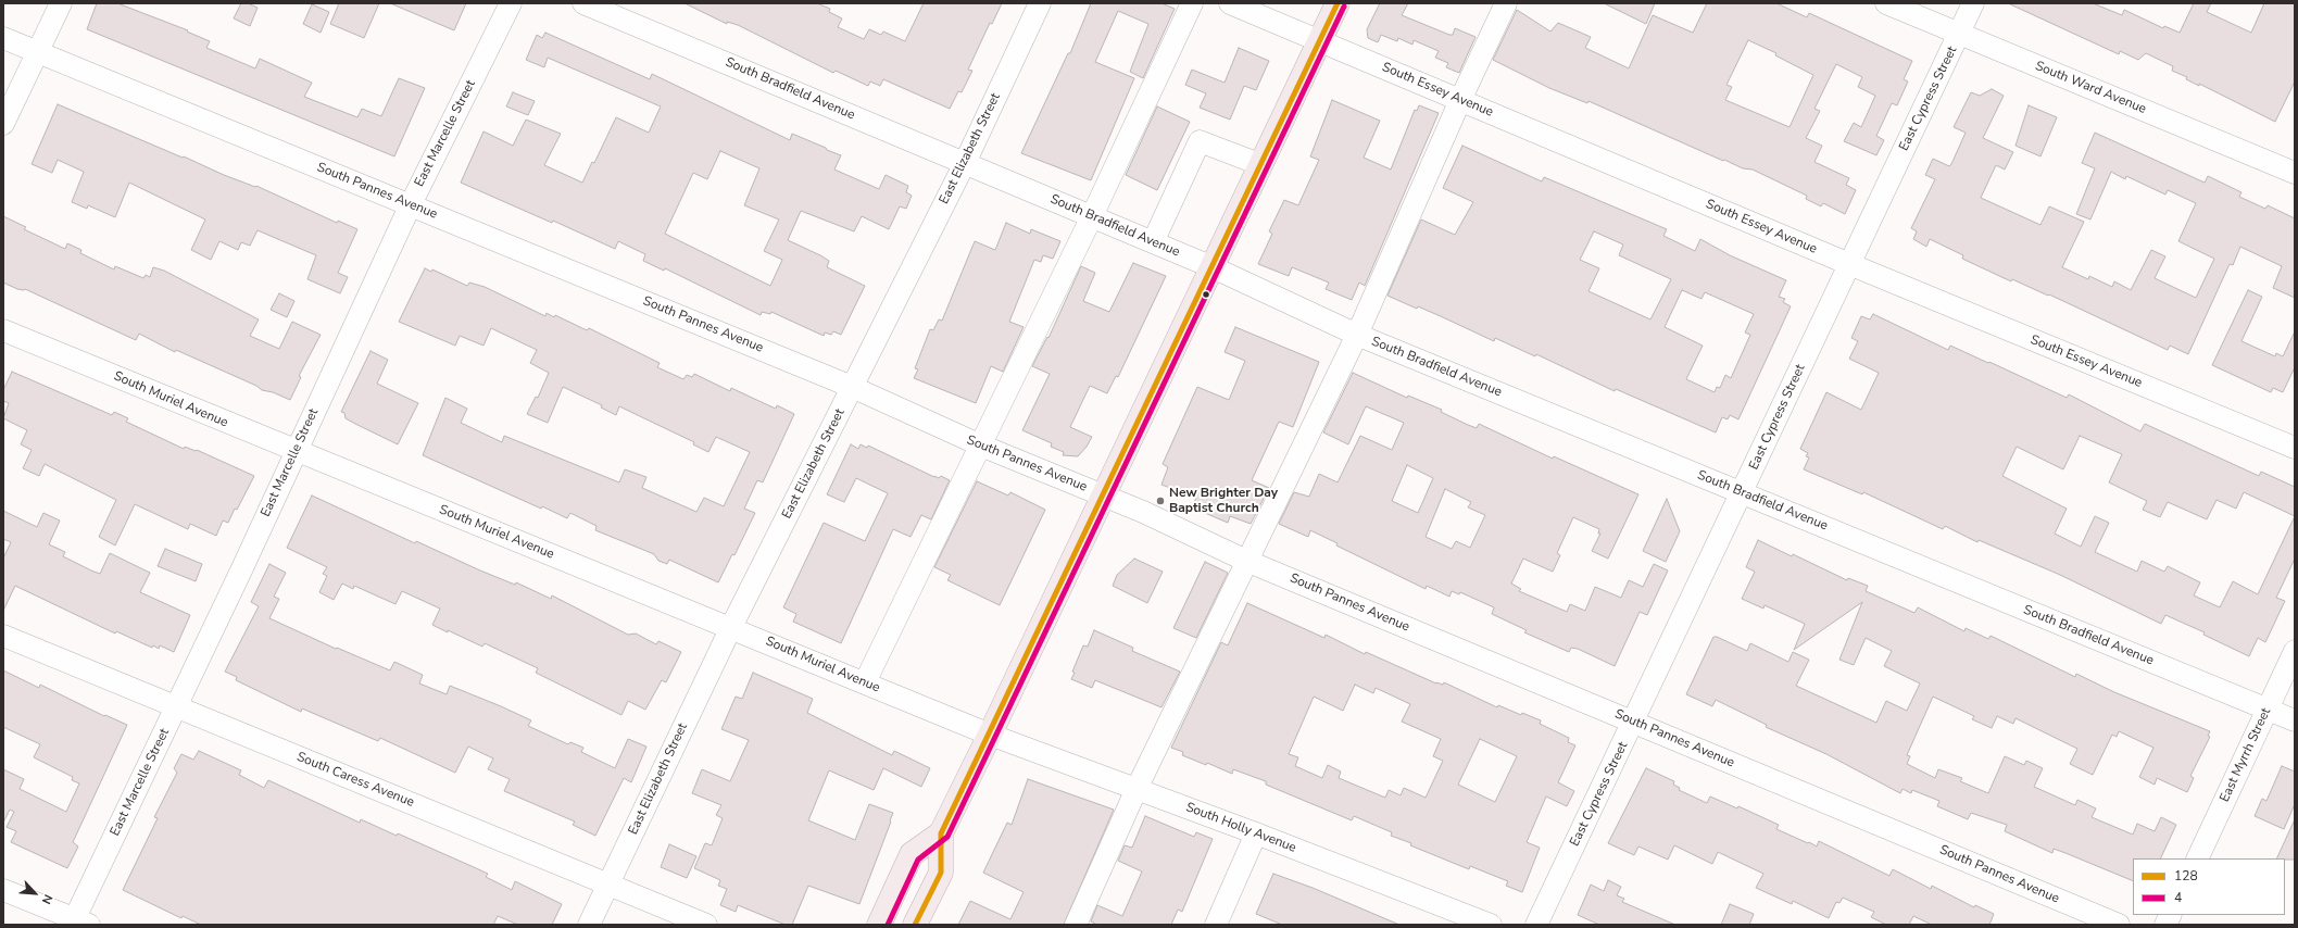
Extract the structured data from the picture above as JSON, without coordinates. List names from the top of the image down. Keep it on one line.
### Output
{"streets":{"street":["South Ward Avenue","South Bradfield Avenue","South Essey Avenue","East Cypress Street","East Marcelle Street","East Elizabeth Street","South Pannes Avenue","South Muriel Avenue","East Myrrh Street","South Caress Avenue","South Holly Avenue"]},"crossings":[["South Ward Avenue","East Cypress Street"],["South Bradfield Avenue","East Cypress Street"],["South Bradfield Avenue","East Elizabeth Street"],["South Bradfield Avenue","East Myrrh Street"],["South Essey Avenue","East Cypress Street"],["East Cypress Street","South Pannes Avenue"],["East Marcelle Street","South Pannes Avenue"],["East Marcelle Street","South Muriel Avenue"],["East Marcelle Street","South Caress Avenue"],["East Elizabeth Street","South Pannes Avenue"],["East Elizabeth Street","South Muriel Avenue"],["East Elizabeth Street","South Caress Avenue"],["South Muriel Avenue","South Holly Avenue"]],"places":["New Brighter Day Baptist Church"],"lines":["transit line 128","transit line 4"],"legend":["128","4"],"north":"bottom right"}
